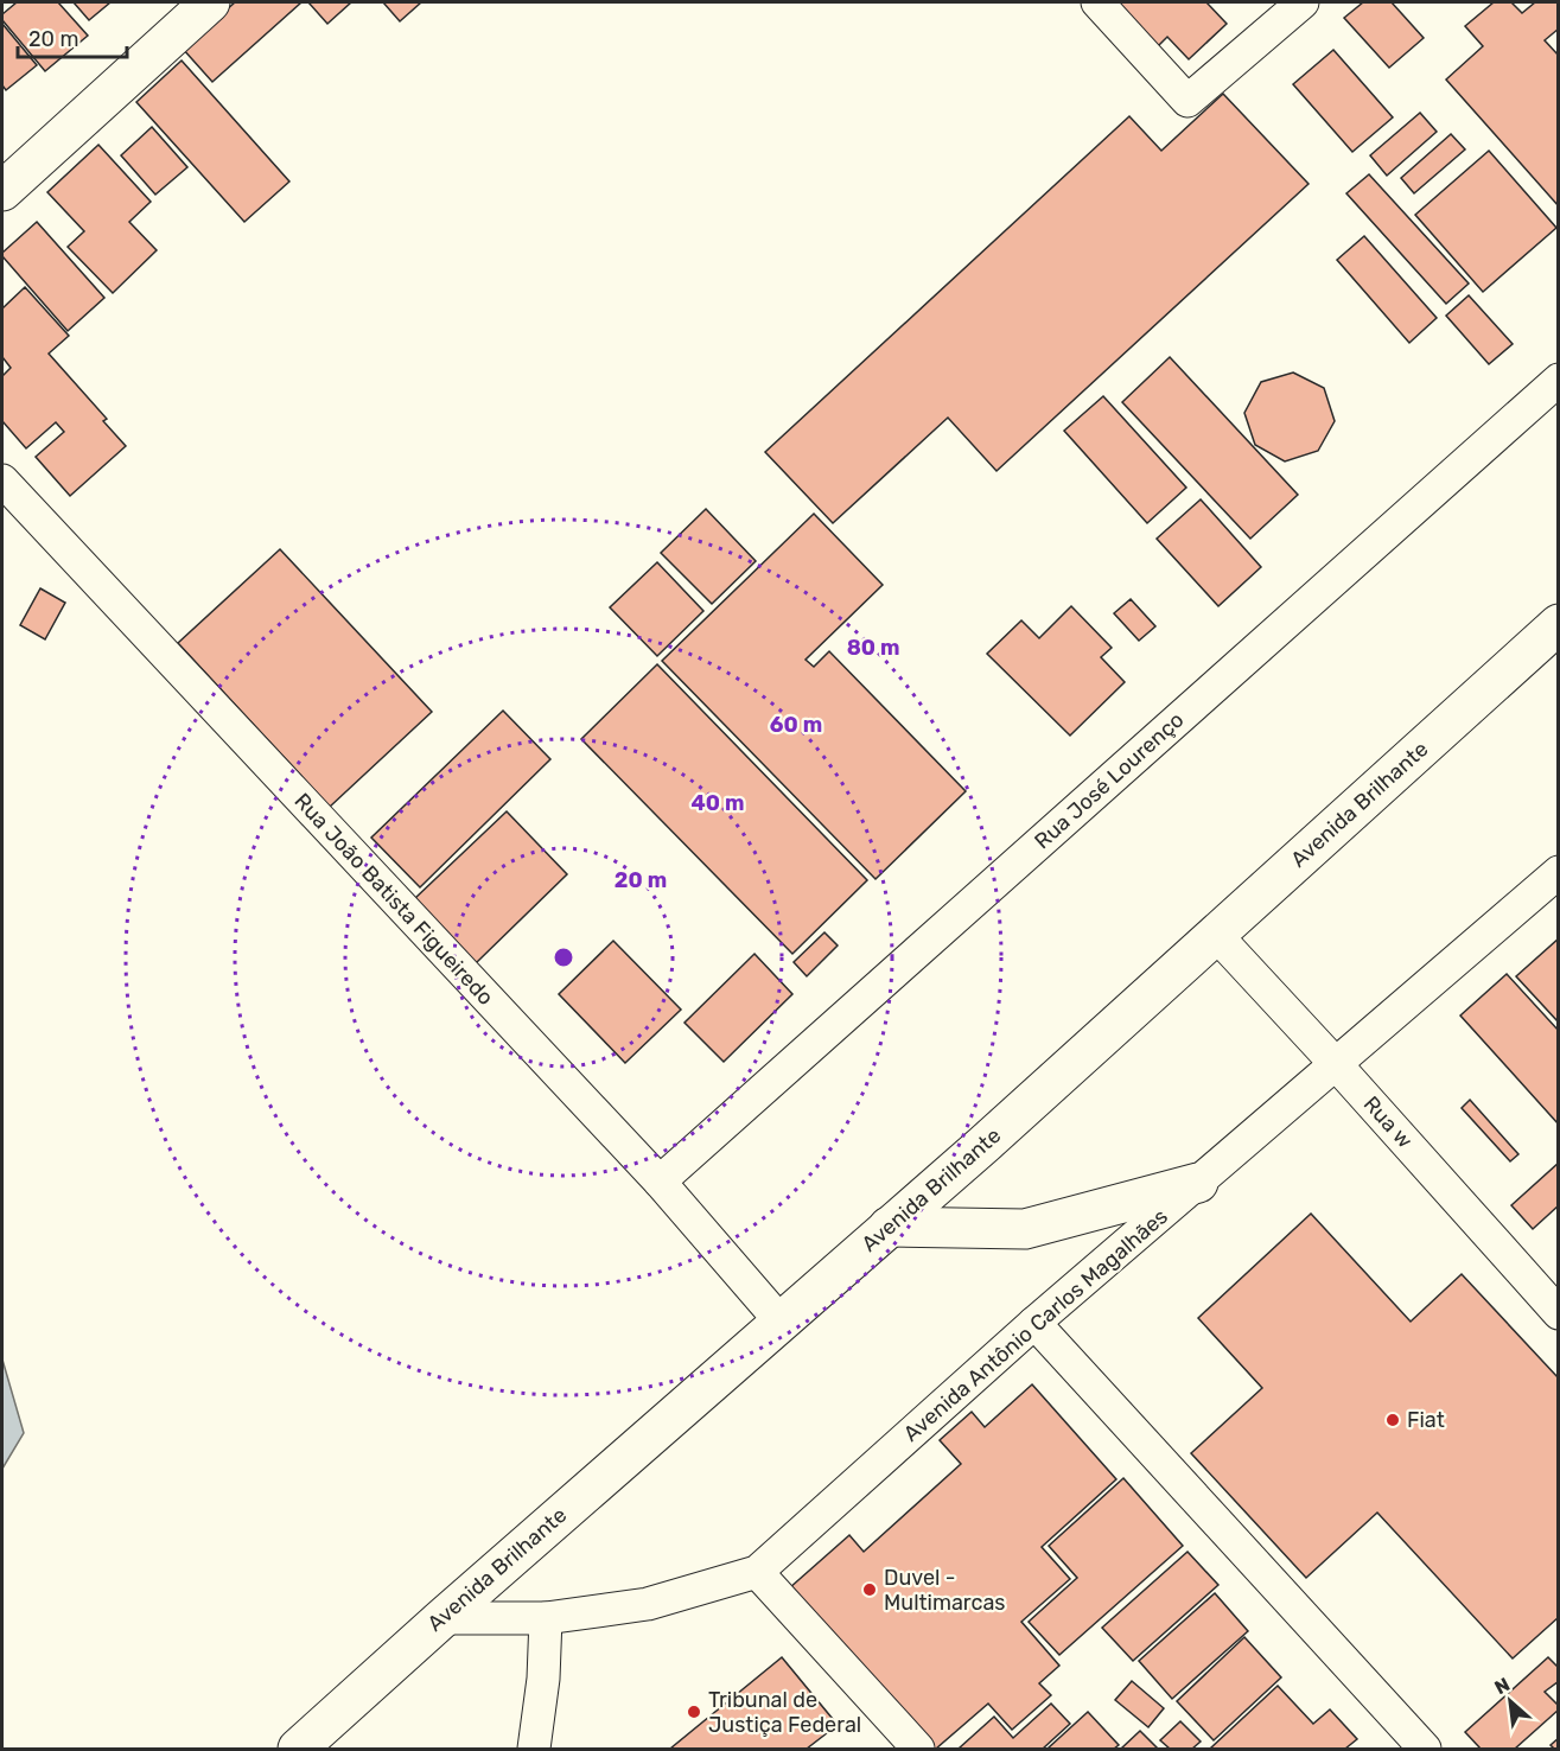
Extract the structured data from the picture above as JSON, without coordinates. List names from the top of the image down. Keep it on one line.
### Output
{"streets":{"main road":["Avenida Brilhante"],"street":["Rua José Lourenço","Rua João Batista Figueiredo","Rua w","Avenida Antônio Carlos Magalhães"]},"crossings":[["Rua José Lourenço","Rua João Batista Figueiredo"],["Avenida Brilhante","Rua João Batista Figueiredo"],["Avenida Brilhante","Rua w"],["Avenida Brilhante","Avenida Antônio Carlos Magalhães"],["Rua w","Avenida Antônio Carlos Magalhães"]],"places":["Fiat","Duvel - Multimarcas","Tribunal de Justiça Federal"],"scale_bar":"20 m","north":"top left","rings":["80 m","60 m","40 m","20 m"]}
